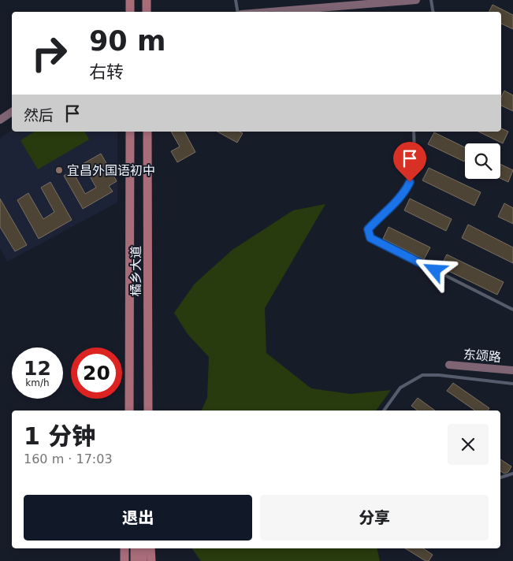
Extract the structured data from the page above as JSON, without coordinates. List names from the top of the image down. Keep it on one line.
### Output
{"streets":{"main road":["橘乡大道"],"street":["东颂路"]},"places":["宜昌外国语初中"],"page":{"turn":["90 m","右转"],"then":"然后","speed":"12 km/h","limit":"20","heading":["1 分钟","160 m · 17:03"],"buttons":["退出","分享"]}}
